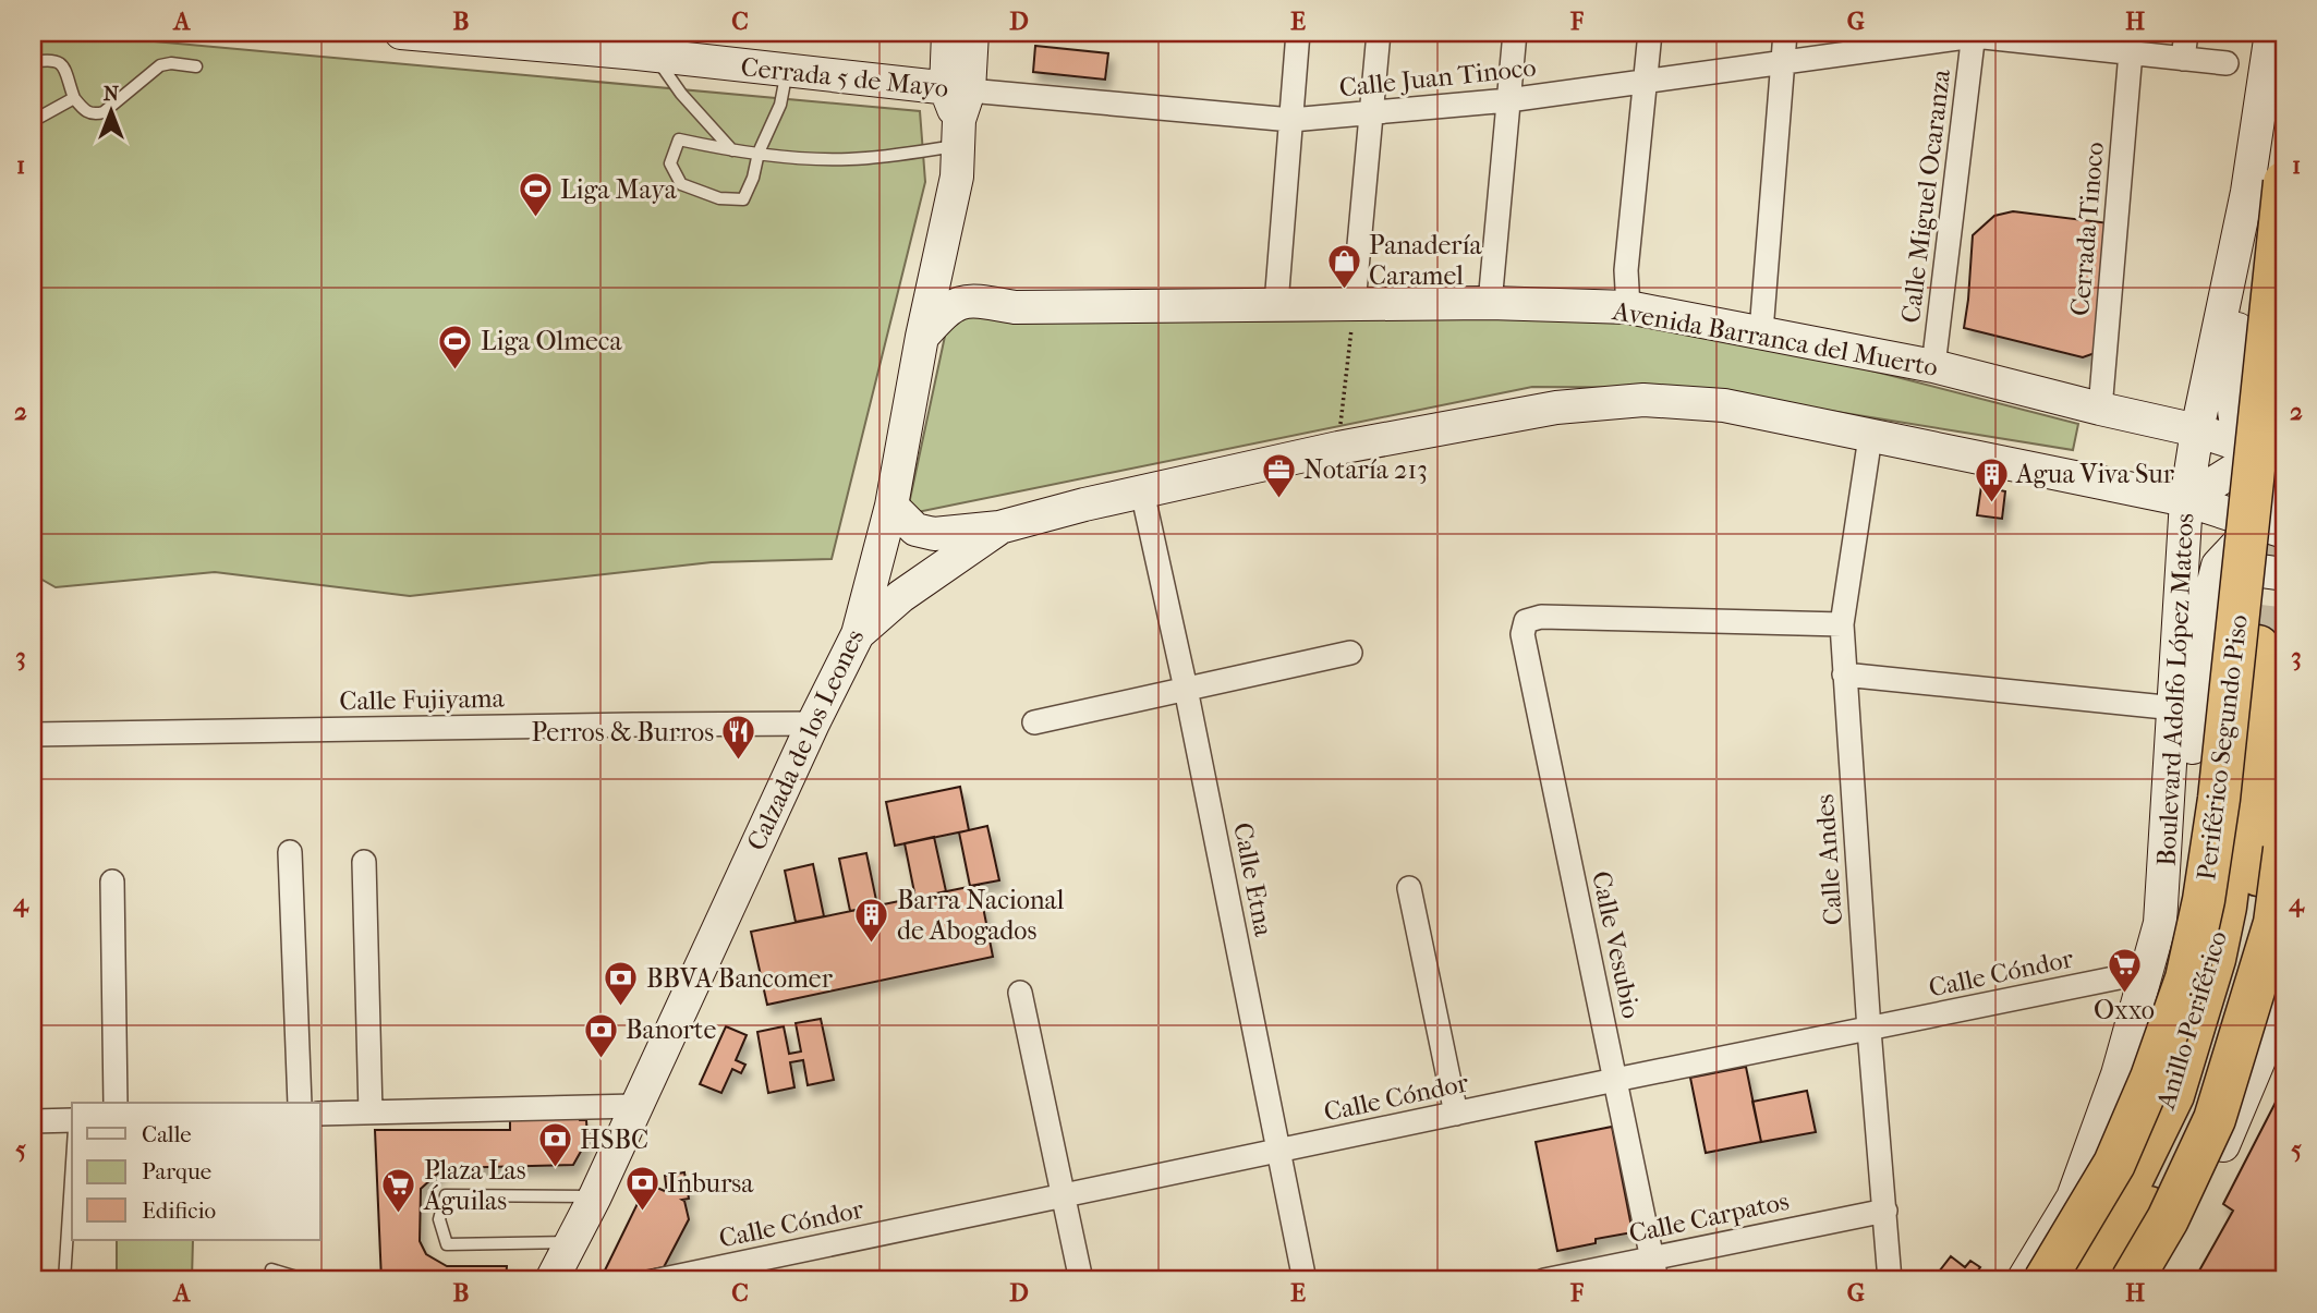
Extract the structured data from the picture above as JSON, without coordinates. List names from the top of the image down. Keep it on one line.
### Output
{"streets":{"highway":["Periférico Segundo Piso","Anillo Periférico"],"main road":["Cerrada 5 de Mayo","Avenida Barranca del Muerto","Boulevard Adolfo López Mateos","Calzada de los Leones"],"street":["Calle Juan Tinoco","Calle Miguel Ocaranza","Cerrada Tinoco","Calle Fujiyama","Calle Andes","Calle Etna","Calle Vesubio","Calle Cóndor","Calle Carpatos"]},"crossings":[["Cerrada 5 de Mayo","Calle Juan Tinoco"],["Cerrada 5 de Mayo","Calzada de los Leones"],["Calle Juan Tinoco","Calle Miguel Ocaranza"],["Calle Juan Tinoco","Cerrada Tinoco"],["Calle Juan Tinoco","Calzada de los Leones"],["Calle Miguel Ocaranza","Avenida Barranca del Muerto"],["Cerrada Tinoco","Avenida Barranca del Muerto"],["Avenida Barranca del Muerto","Boulevard Adolfo López Mateos"],["Avenida Barranca del Muerto","Calzada de los Leones"],["Boulevard Adolfo López Mateos","Periférico Segundo Piso"],["Boulevard Adolfo López Mateos","Calle Cóndor"],["Calle Fujiyama","Calzada de los Leones"],["Calle Andes","Calle Vesubio"],["Calle Andes","Calle Cóndor"],["Calle Andes","Calle Carpatos"],["Calle Etna","Calle Cóndor"],["Calle Vesubio","Calle Cóndor"],["Calle Vesubio","Calle Carpatos"]],"places":{"sports":["Liga Maya","Liga Olmeca"],"shop":["Panadería Caramel"],"office":["Notaría 213"],"building":["Agua Viva Sur","Barra Nacional de Abogados"],"restaurant":["Perros & Burros"],"supermarket":["Oxxo","Plaza Las Águilas"],"bank":["BBVA Bancomer","Banorte","HSBC","Inbursa"]},"legend":["Calle","Parque","Edificio"],"north":"top","grid":{"columns":["A","B","C","D","E","F","G","H"],"rows":["1","2","3","4","5"]}}
